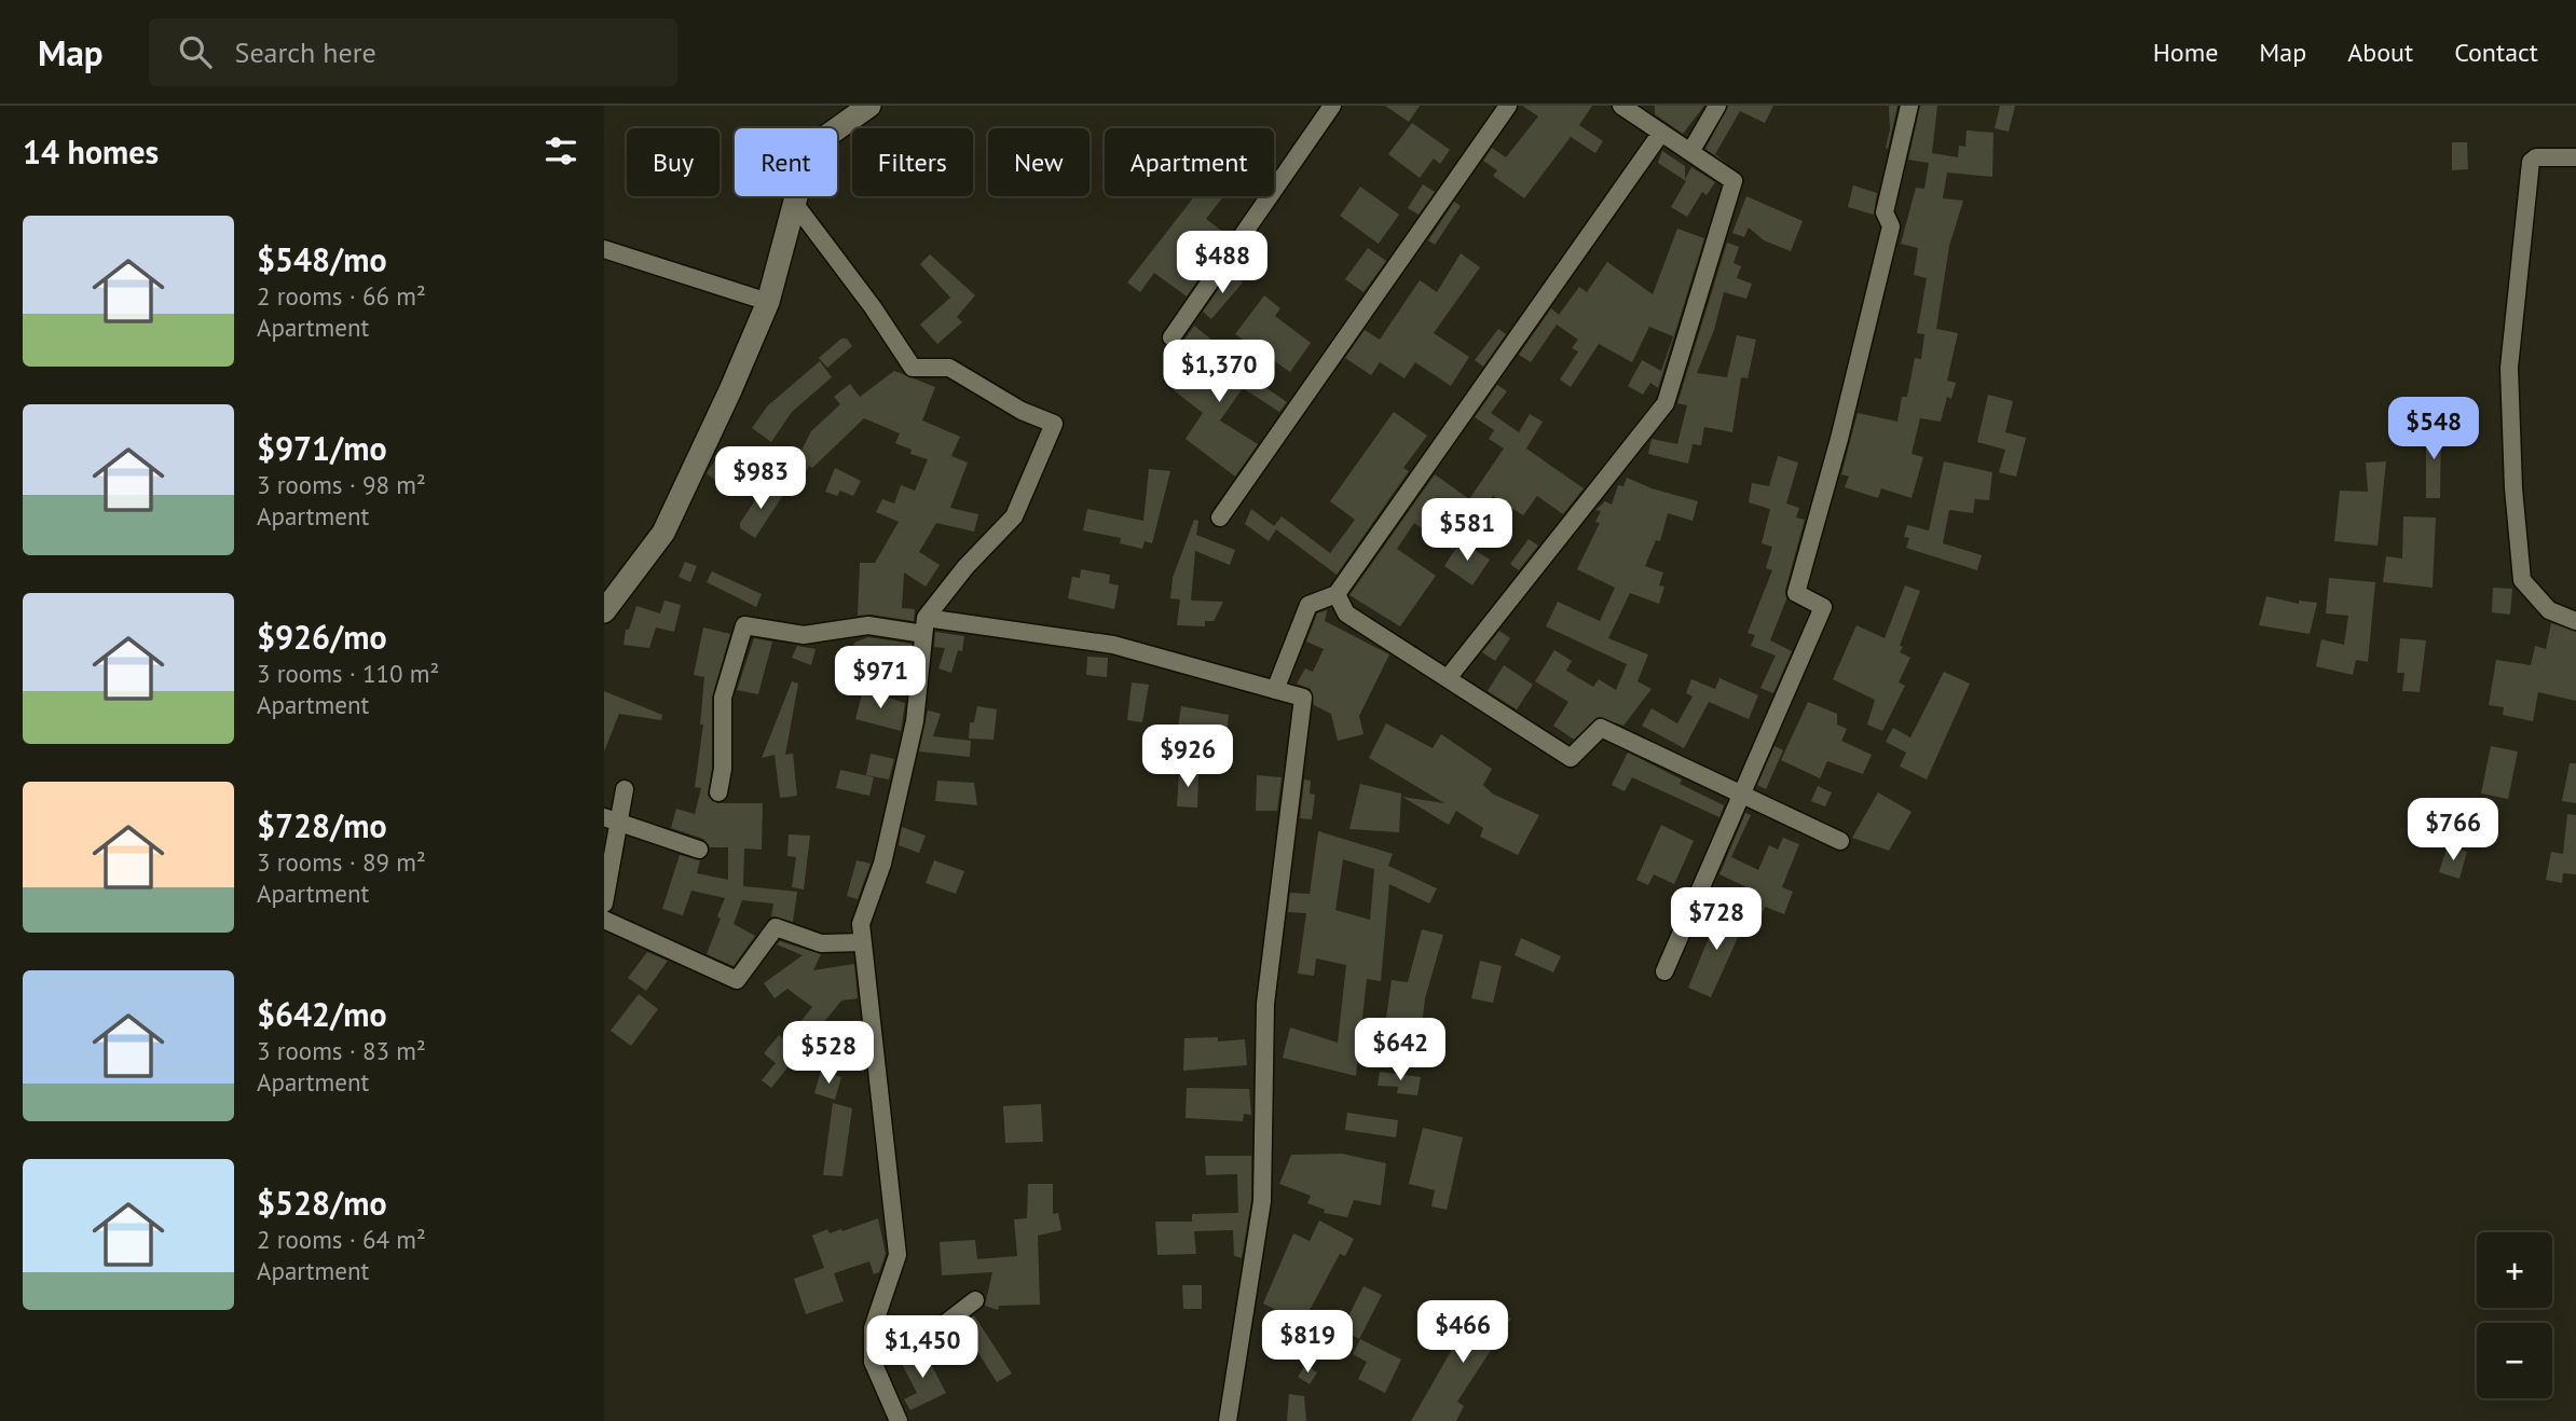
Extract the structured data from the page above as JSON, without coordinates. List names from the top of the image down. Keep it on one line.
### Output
{"page":{"header":"Map","search":"Search here","nav":["Home","Map","About","Contact"],"heading":"14 homes","chip":["Buy","Rent","Filters","New","Apartment"],"list":[{"name":"$548/mo","note":"2 rooms · 66 m² · Apartment"},{"name":"$971/mo","note":"3 rooms · 98 m² · Apartment"},{"name":"$926/mo","note":"3 rooms · 110 m² · Apartment"},{"name":"$728/mo","note":"3 rooms · 89 m² · Apartment"},{"name":"$642/mo","note":"3 rooms · 83 m² · Apartment"},{"name":"$528/mo","note":"2 rooms · 64 m² · Apartment"}],"price":["$488","$1,370","$548","$983","$581","$971","$926","$766","$728","$642","$528","$466","$819","$1,450"],"map_buttons":["+","−"]}}
